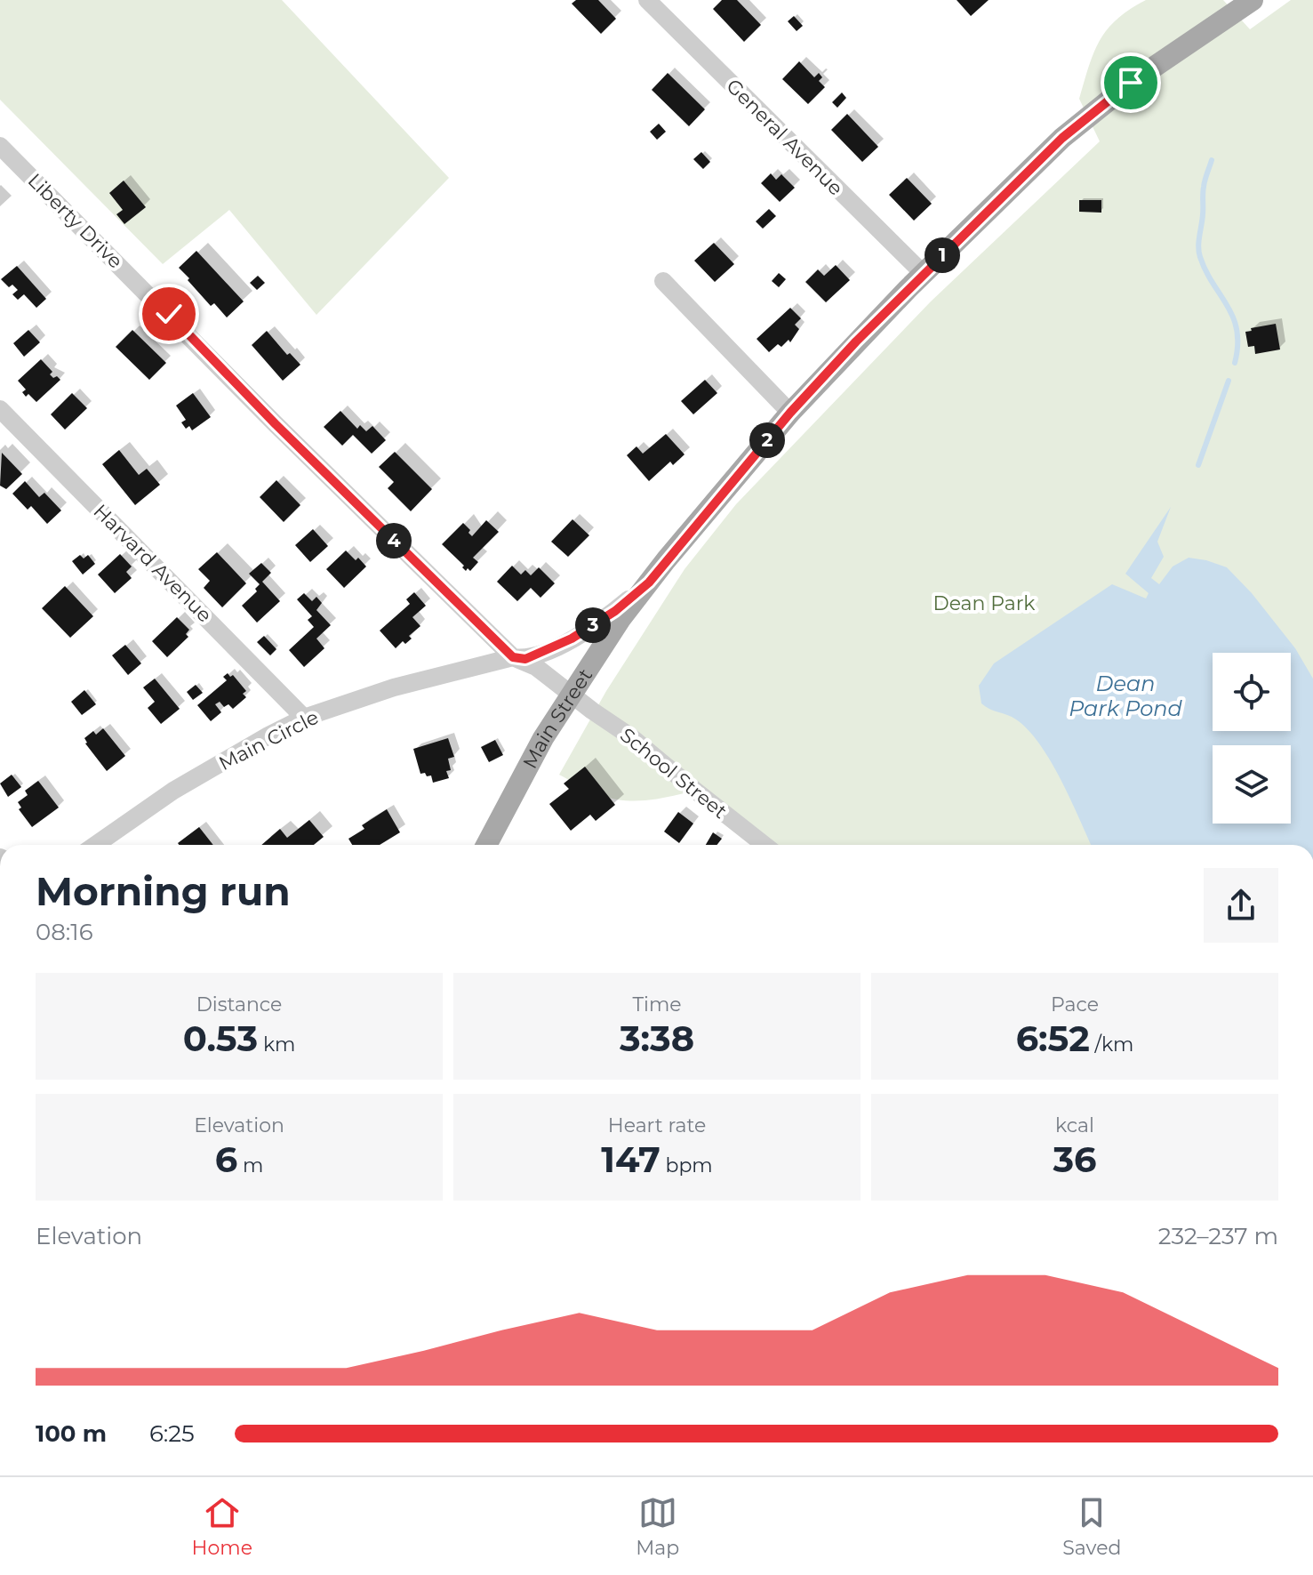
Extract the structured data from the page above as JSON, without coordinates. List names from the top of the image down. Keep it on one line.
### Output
{"streets":{"main road":["Main Street"],"street":["General Avenue","Liberty Drive","Harvard Avenue","Main Circle","School Street"]},"crossings":[["General Avenue","Main Street"],["Liberty Drive","Main Circle"],["Harvard Avenue","Main Circle"],["Main Street","Main Circle"],["Main Street","School Street"]],"water":["Dean Park Pond"],"parks":["Dean Park"],"page":{"pins":["1","2","4","3"],"heading":["Morning run","08:16"],"stats":[["Distance","0.53 km"],["Time","3:38"],["Pace","6:52 /km"],["Elevation","6 m"],["Heart rate","147 bpm"],["kcal","36"]],"chart":["Elevation","232–237 m"],"list":[{"name":"100 m","note":"6:25"}],"tabs":["Home","Map","Saved"]}}
